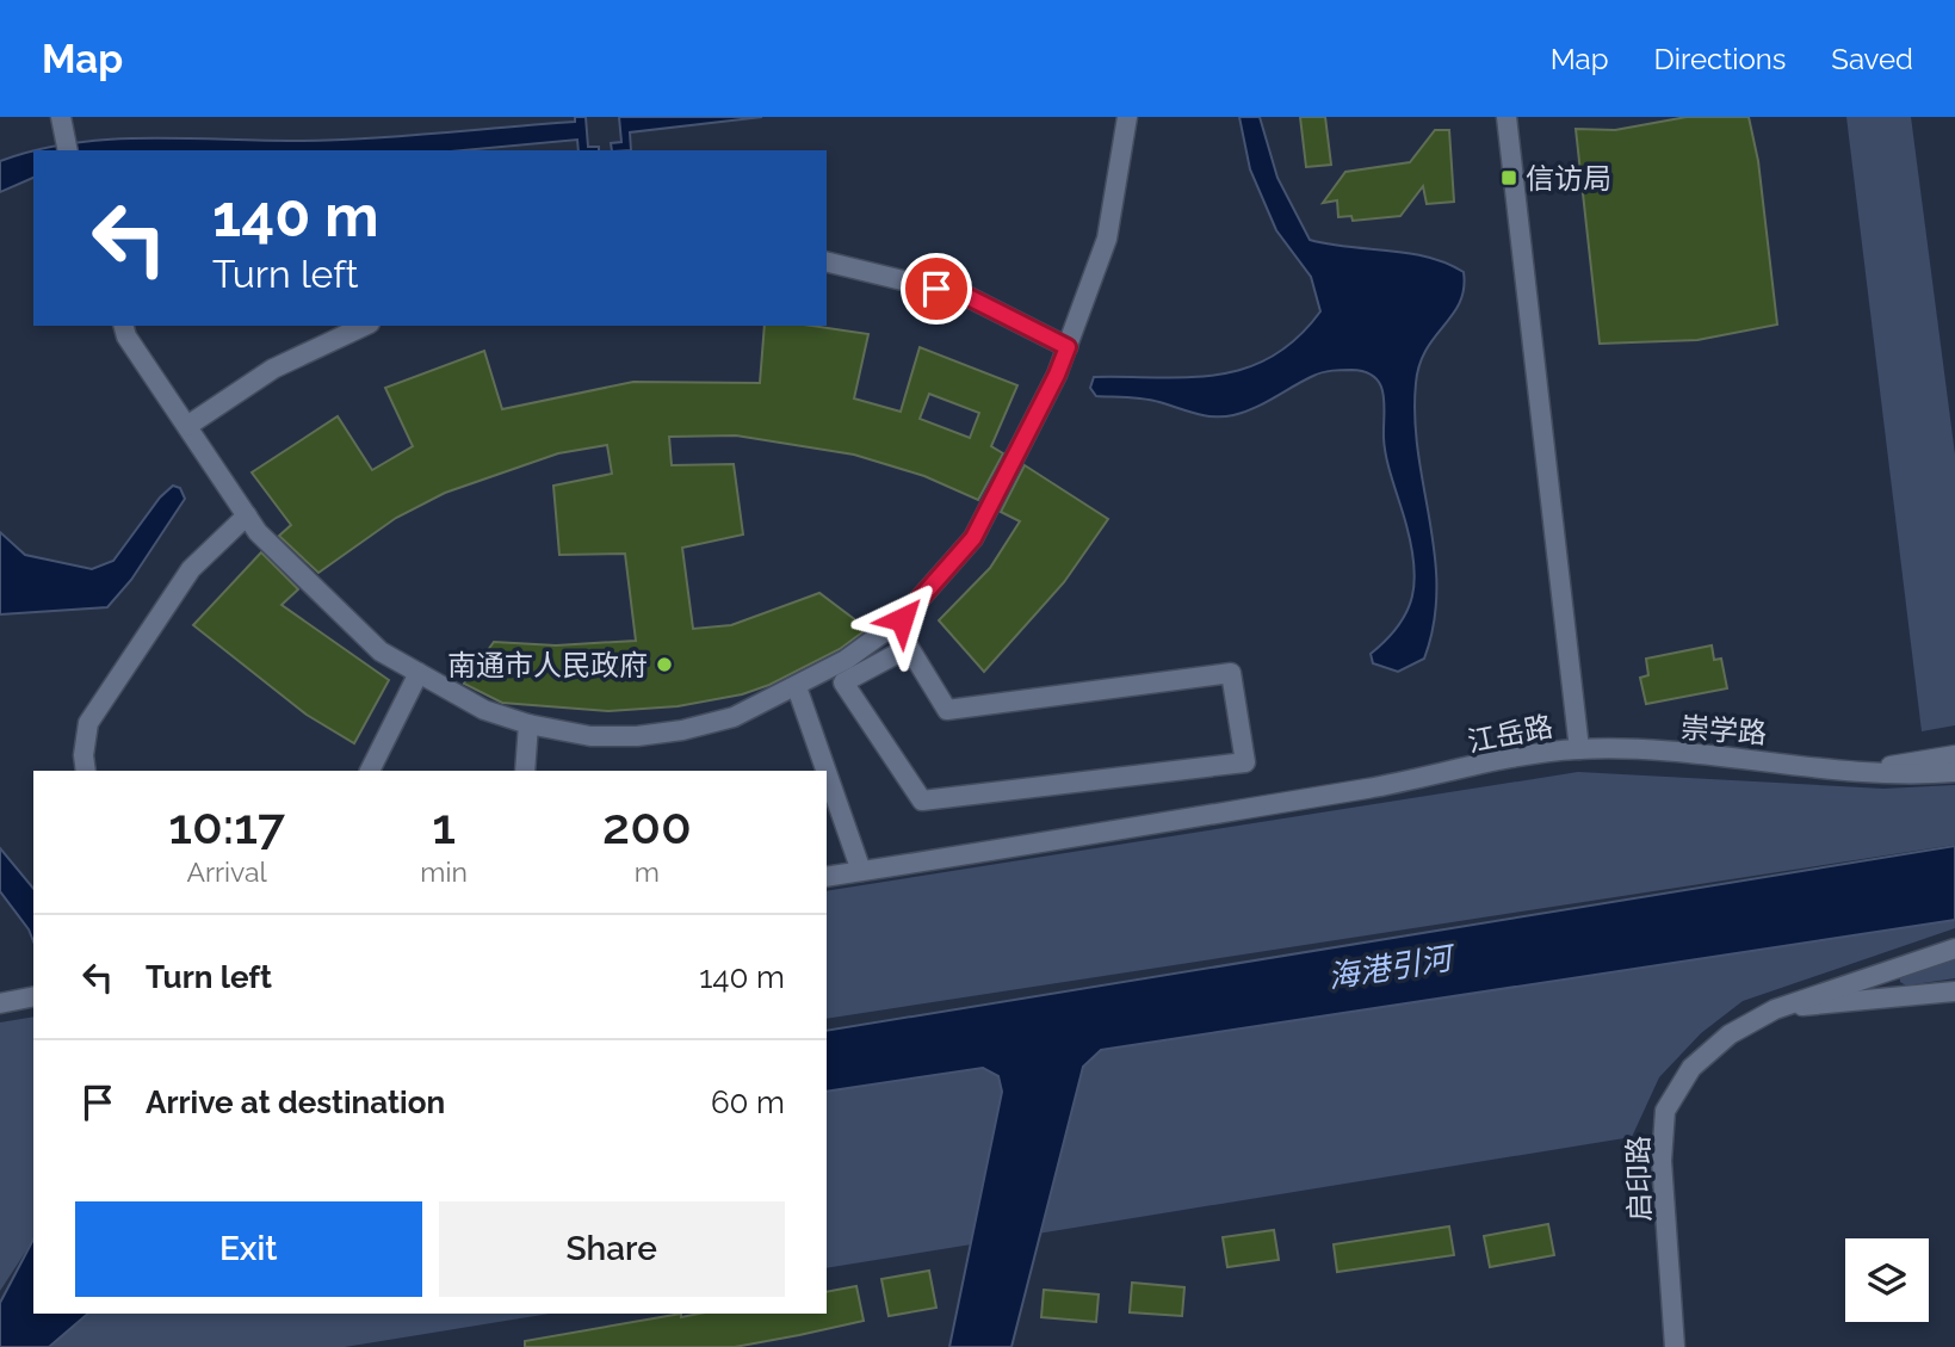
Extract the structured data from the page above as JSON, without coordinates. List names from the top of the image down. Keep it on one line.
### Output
{"streets":{"street":["崇学路","江岳路","启印路"]},"crossings":[["崇学路","江岳路"]],"water":["海港引河"],"places":{"transit":["信访局"],"other":["南通市人民政府"]},"page":{"header":"Map","nav":["Map","Directions","Saved"],"turn":["140 m","Turn left"],"eta":["10:17","Arrival","1","min","200","m"],"list":[{"name":"Turn left","value":"140 m"},{"name":"Arrive at destination","value":"60 m"}],"buttons":["Exit","Share"]}}
